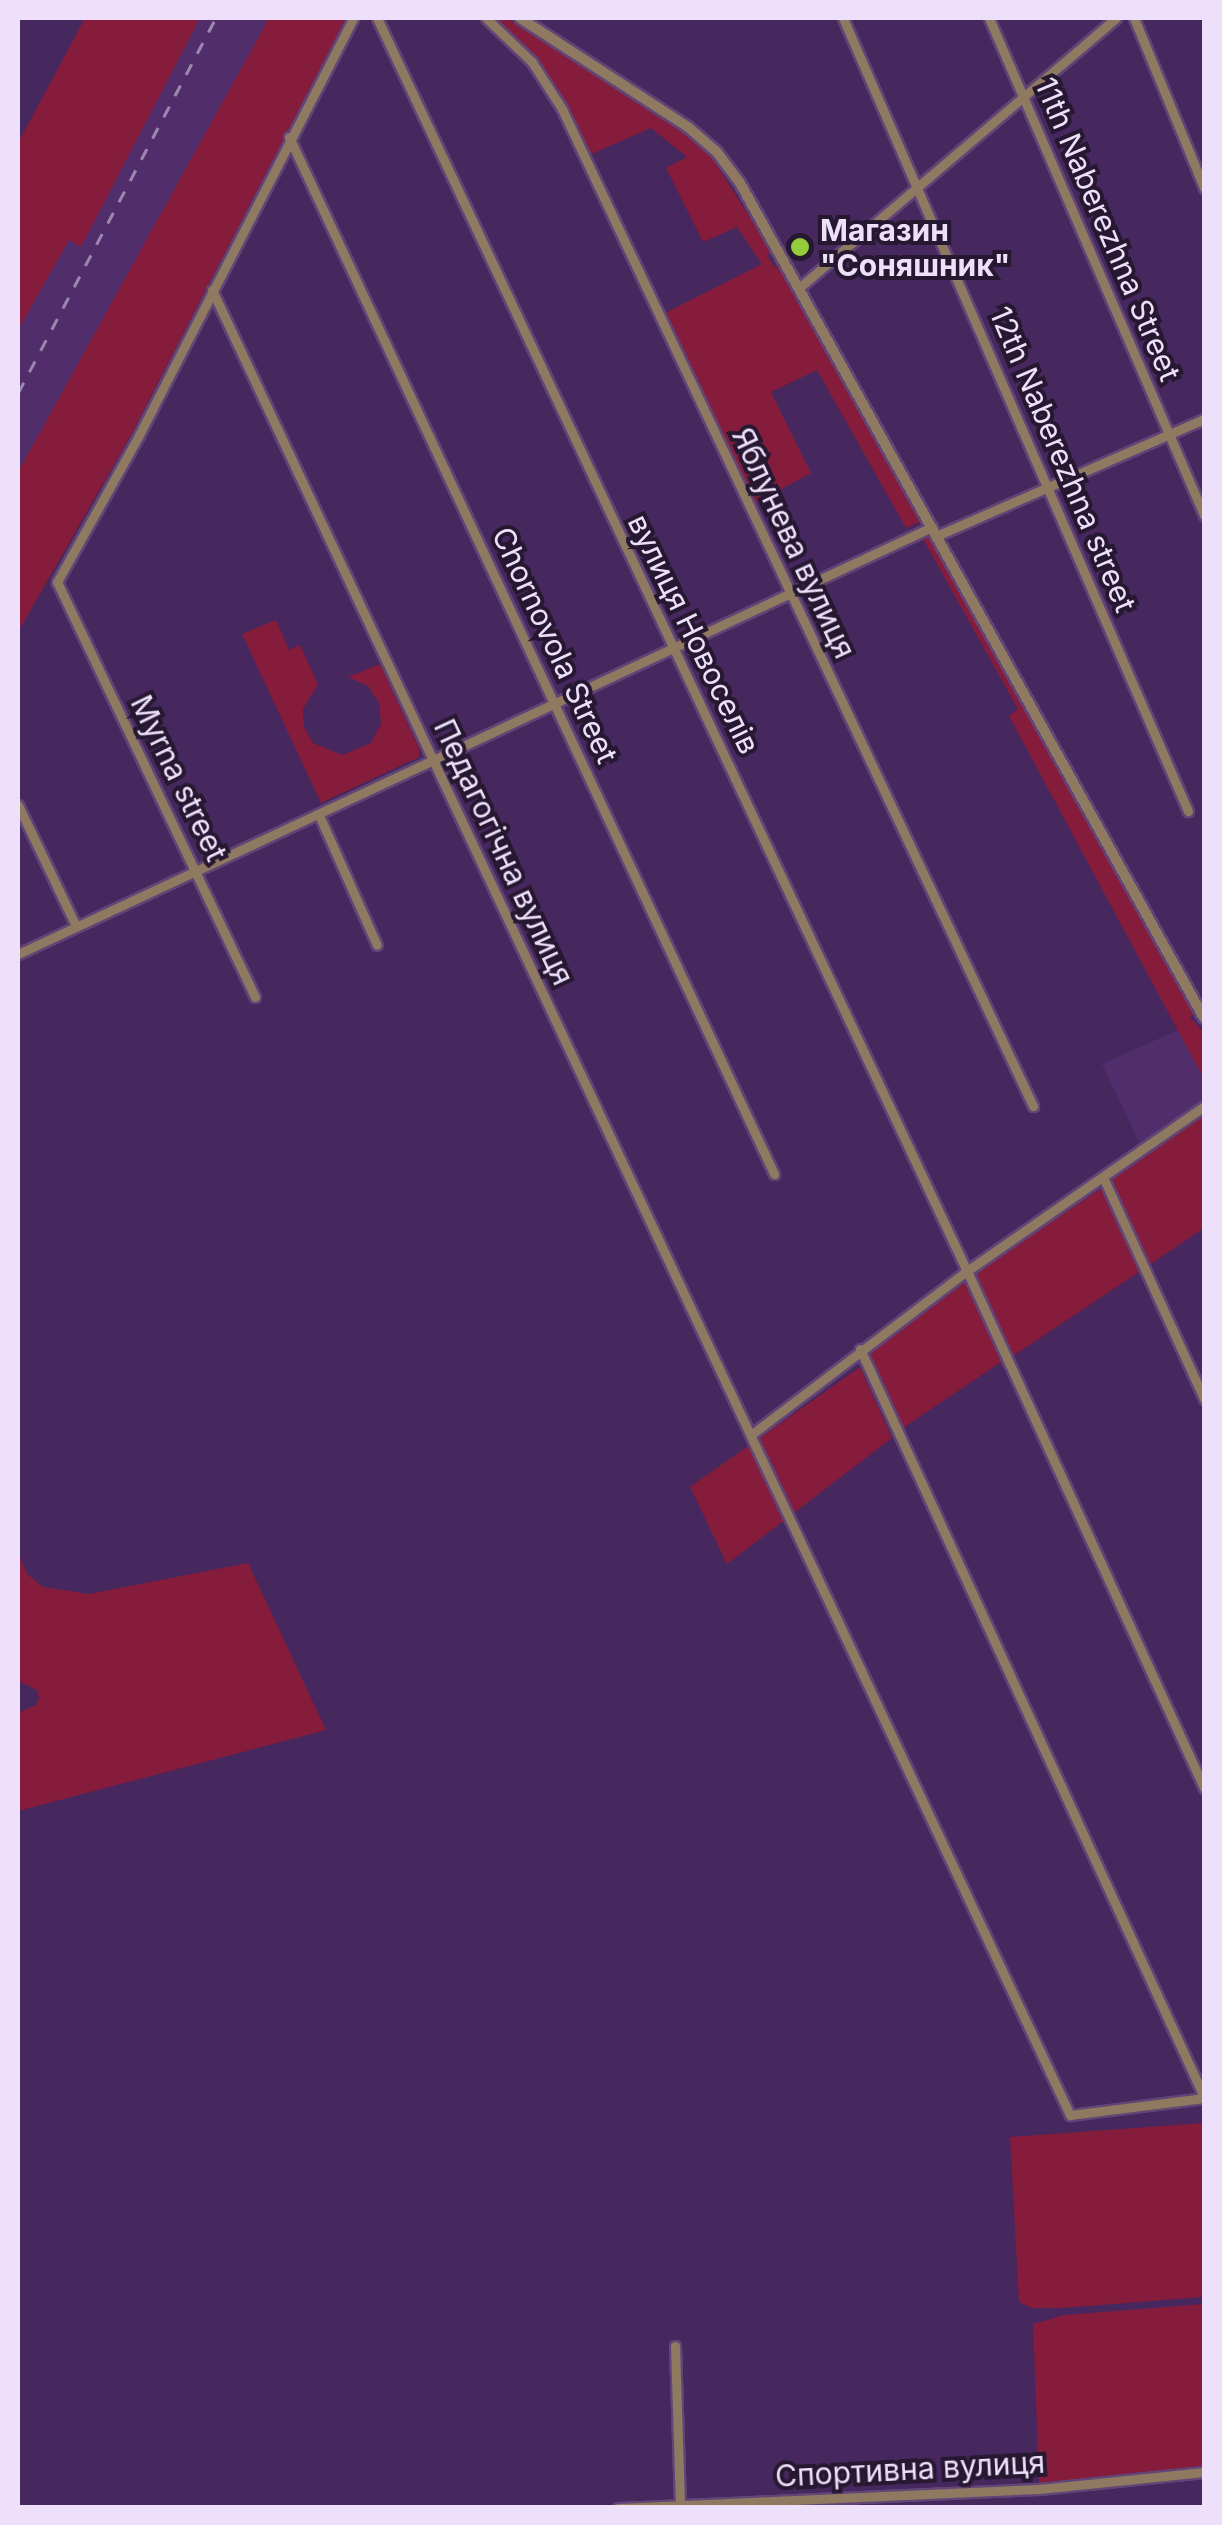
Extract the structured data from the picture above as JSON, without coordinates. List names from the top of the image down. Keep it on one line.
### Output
{"streets":{"street":["11th Naberezhna Street","12th Naberezhna street","Яблунева вулиця","вулиця Новоселів","Chornovola Street","Myrna street","Педагогічна вулиця","Спортивна вулиця"]},"crossings":[["Myrna street","Педагогічна вулиця"]],"places":["Магазин \"Соняшник\""]}
